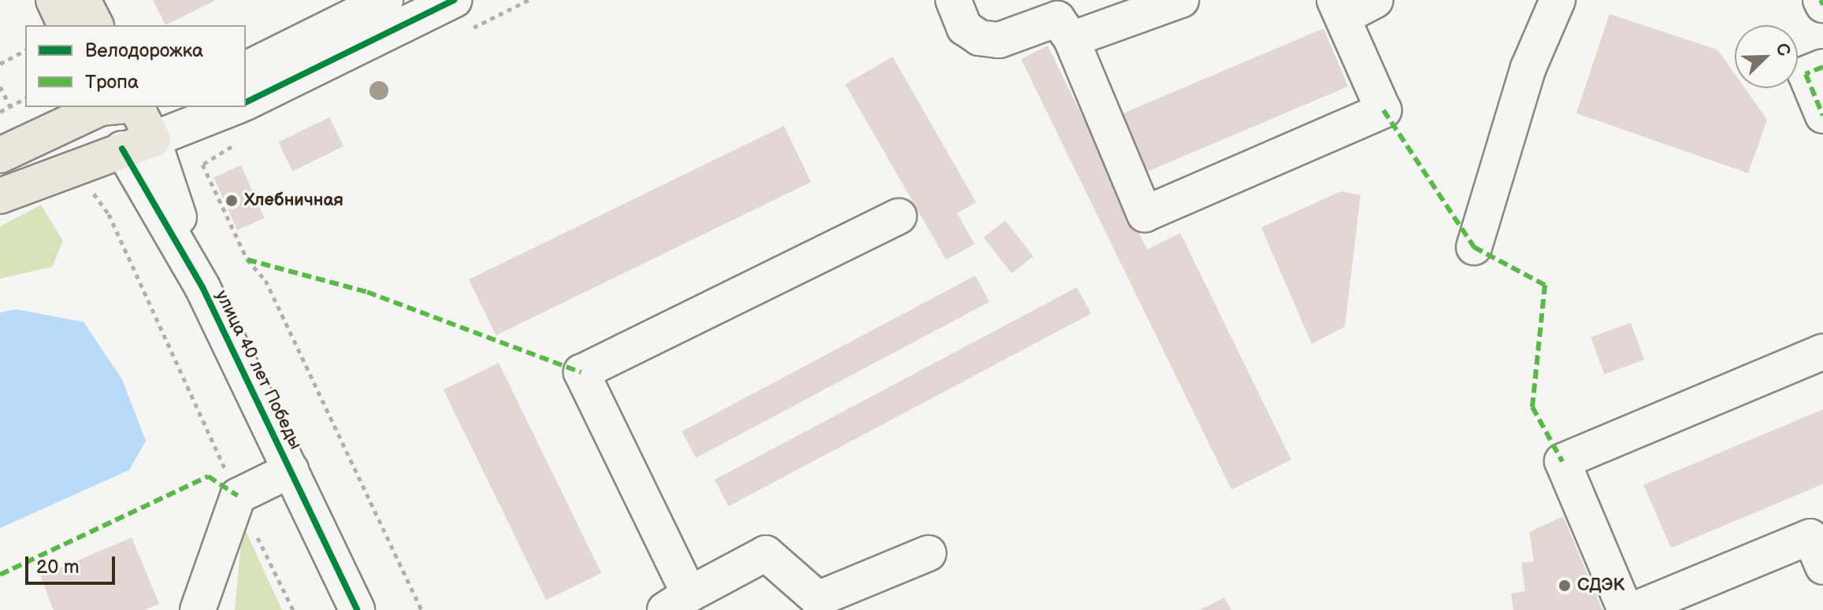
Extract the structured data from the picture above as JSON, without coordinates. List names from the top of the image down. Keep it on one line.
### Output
{"streets":{"main road":["улица 40 лет Победы"]},"places":["Хлебничная","СДЭК"],"legend":["Велодорожка","Тропа"],"scale_bar":"20 m","north":"top right"}
